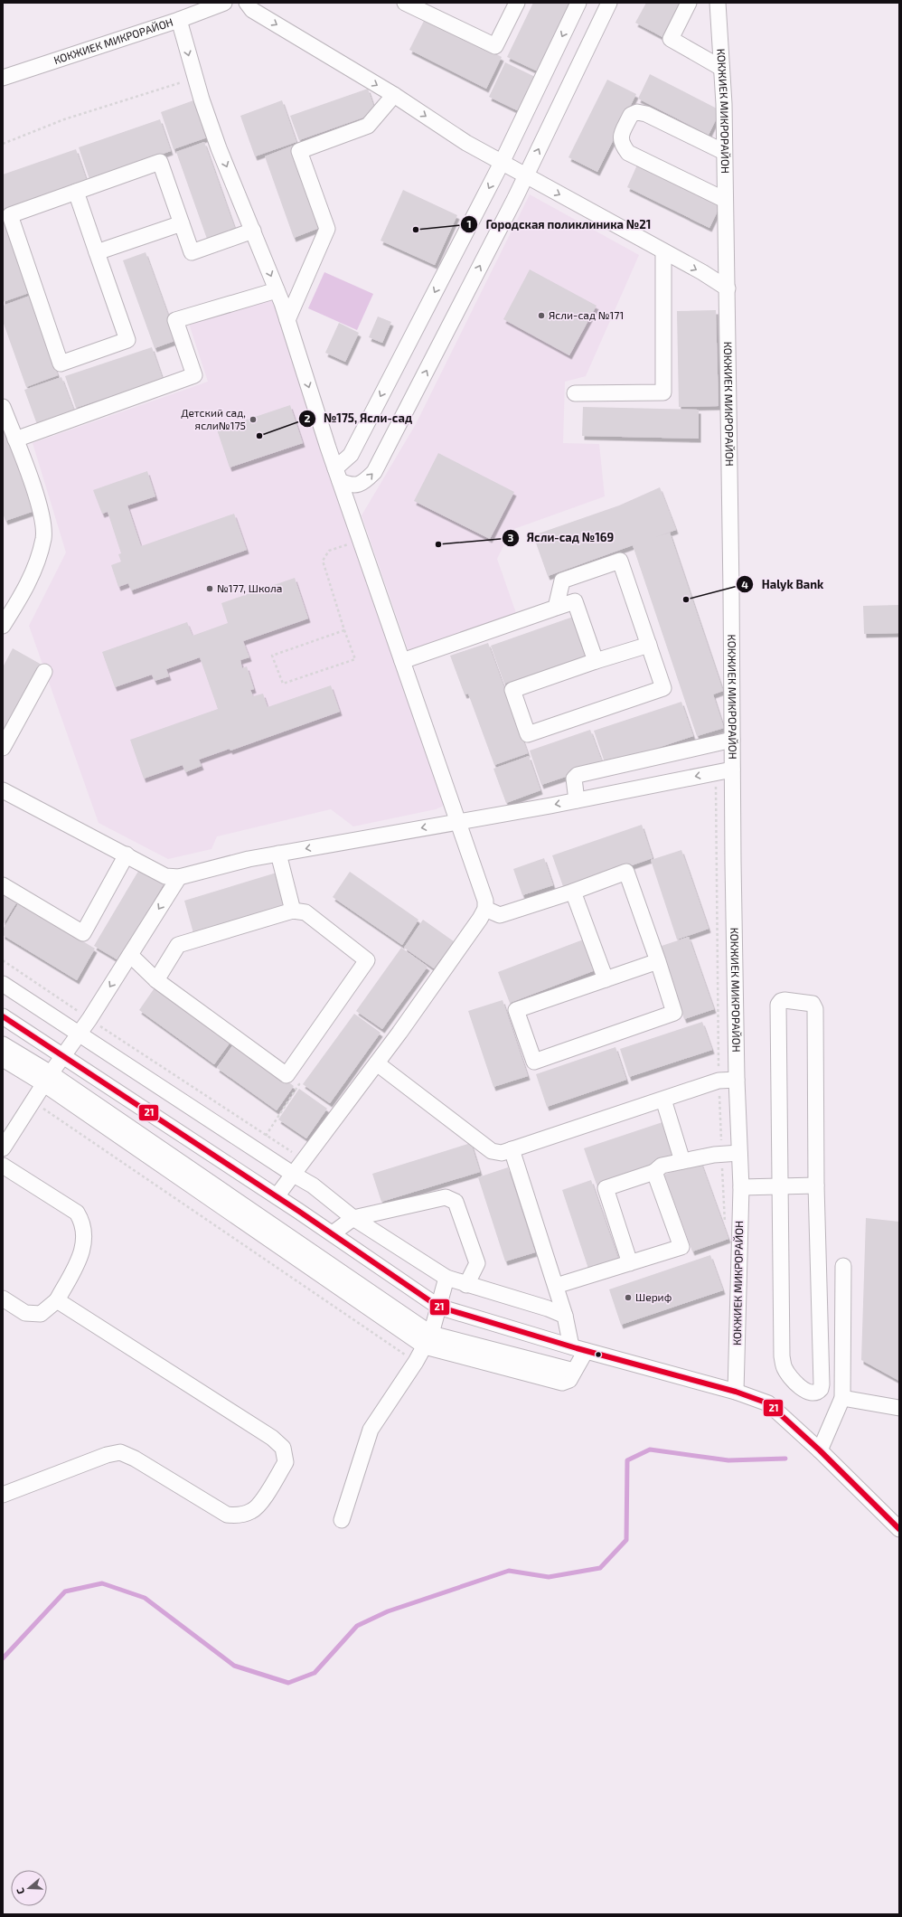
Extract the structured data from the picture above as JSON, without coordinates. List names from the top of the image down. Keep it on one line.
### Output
{"streets":{"street":["КОКЖИЕК МИКРОРАЙОН"]},"places":["Городская поликлиника №21","Ясли-сад №171","Детский сад, ясли№175","№175, Ясли-сад","Ясли-сад №169","№177, Школа","Halyk Bank","Шериф"],"lines":["transit line 21"],"north":"left"}
